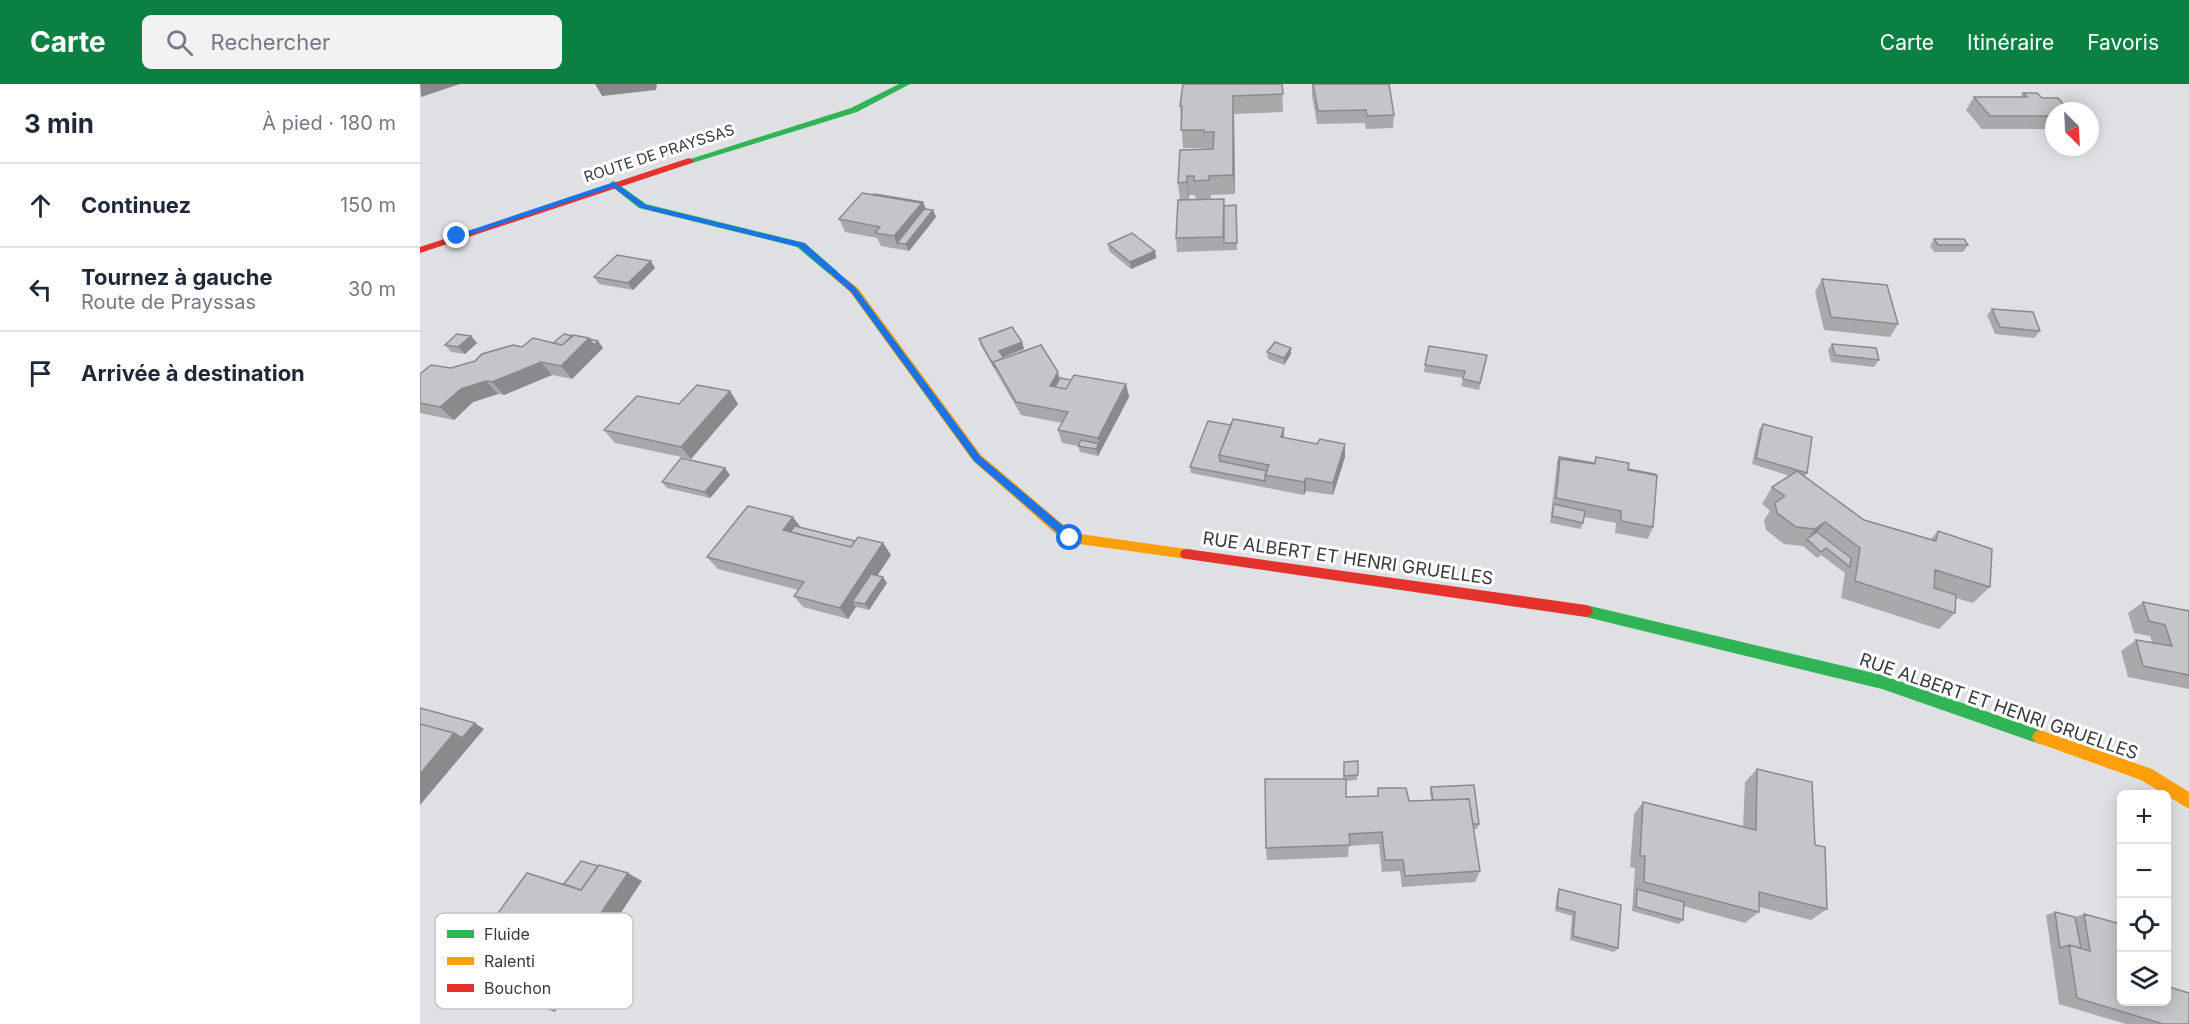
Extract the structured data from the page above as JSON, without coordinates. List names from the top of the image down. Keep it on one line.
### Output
{"streets":{"street":["ROUTE DE PRAYSSAS","RUE ALBERT ET HENRI GRUELLES"]},"crossings":[["ROUTE DE PRAYSSAS","RUE ALBERT ET HENRI GRUELLES"]],"legend":["Fluide","Ralenti","Bouchon"],"north":"bottom right","page":{"header":"Carte","search":"Rechercher","nav":["Carte","Itinéraire","Favoris"],"heading":["3 min","À pied · 180 m"],"list":[["Continuez","150 m"],["Tournez à gauche","Route de Prayssas","30 m"],"Arrivée à destination"],"map_buttons":["+","−"]}}
